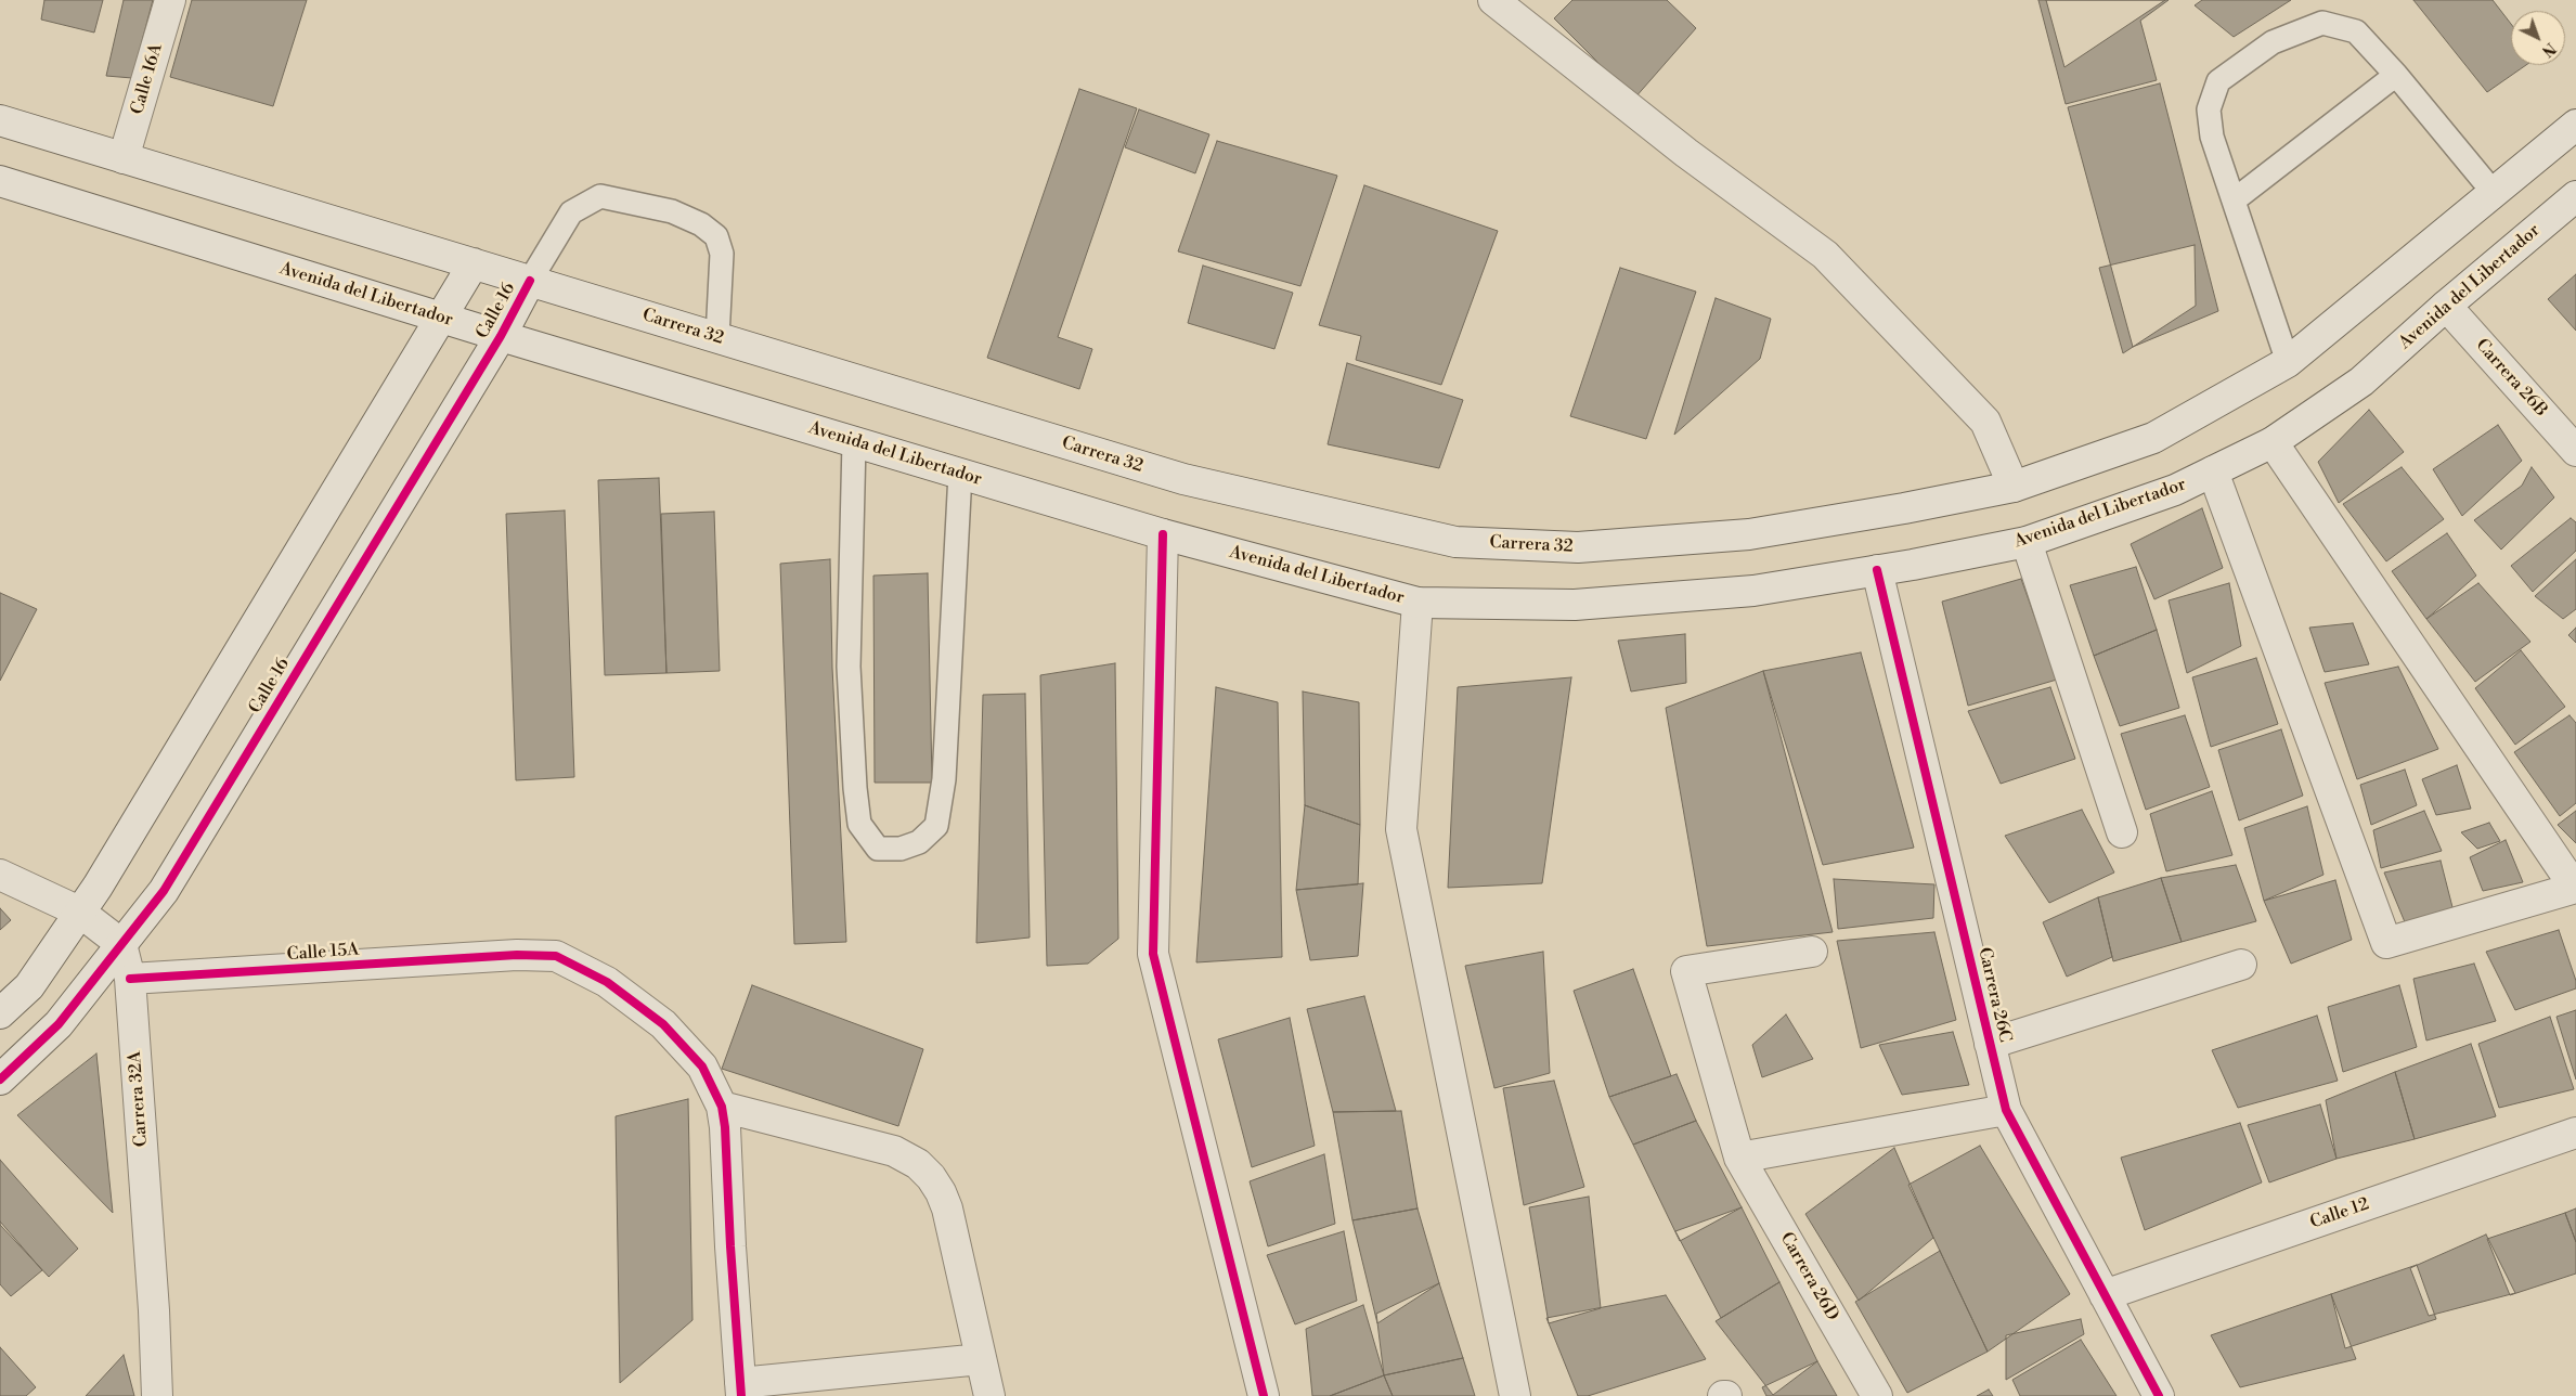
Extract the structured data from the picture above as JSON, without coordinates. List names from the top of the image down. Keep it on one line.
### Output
{"streets":{"street":["Calle 16A","Avenida del Libertador","Calle 16","Carrera 32","Carrera 26B","Calle 15A","Carrera 26C","Carrera 32A","Calle 12","Carrera 26D"]},"crossings":[["Avenida del Libertador","Calle 16"],["Avenida del Libertador","Carrera 26B"],["Avenida del Libertador","Carrera 26C"],["Calle 16","Carrera 32"],["Calle 16","Carrera 32A"],["Calle 15A","Carrera 32A"],["Carrera 26C","Calle 12"]],"north":"bottom right"}
